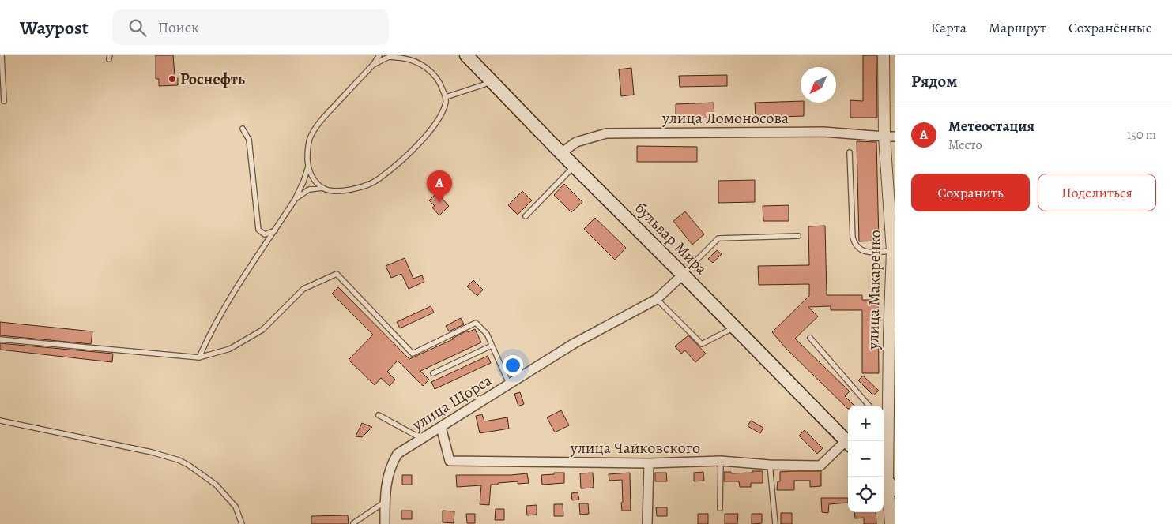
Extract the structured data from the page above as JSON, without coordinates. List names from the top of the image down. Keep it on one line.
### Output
{"streets":{"main road":["бульвар Мира"],"street":["улица Ломоносова","улица Макаренко","улица Щорса","улица Чайковского"]},"crossings":[["улица Ломоносова","бульвар Мира"],["улица Ломоносова","улица Макаренко"],["бульвар Мира","улица Щорса"],["улица Щорса","улица Чайковского"]],"places":["Роснефть"],"north":"bottom left","page":{"header":"Waypost","search":"Поиск","nav":["Карта","Маршрут","Сохранённые"],"heading":"Рядом","list":[{"mark":"A","name":"Метеостация","note":"Место","value":"150 m"}],"buttons":["Сохранить","Поделиться"],"pins":"A","map_buttons":["+","−"]}}
